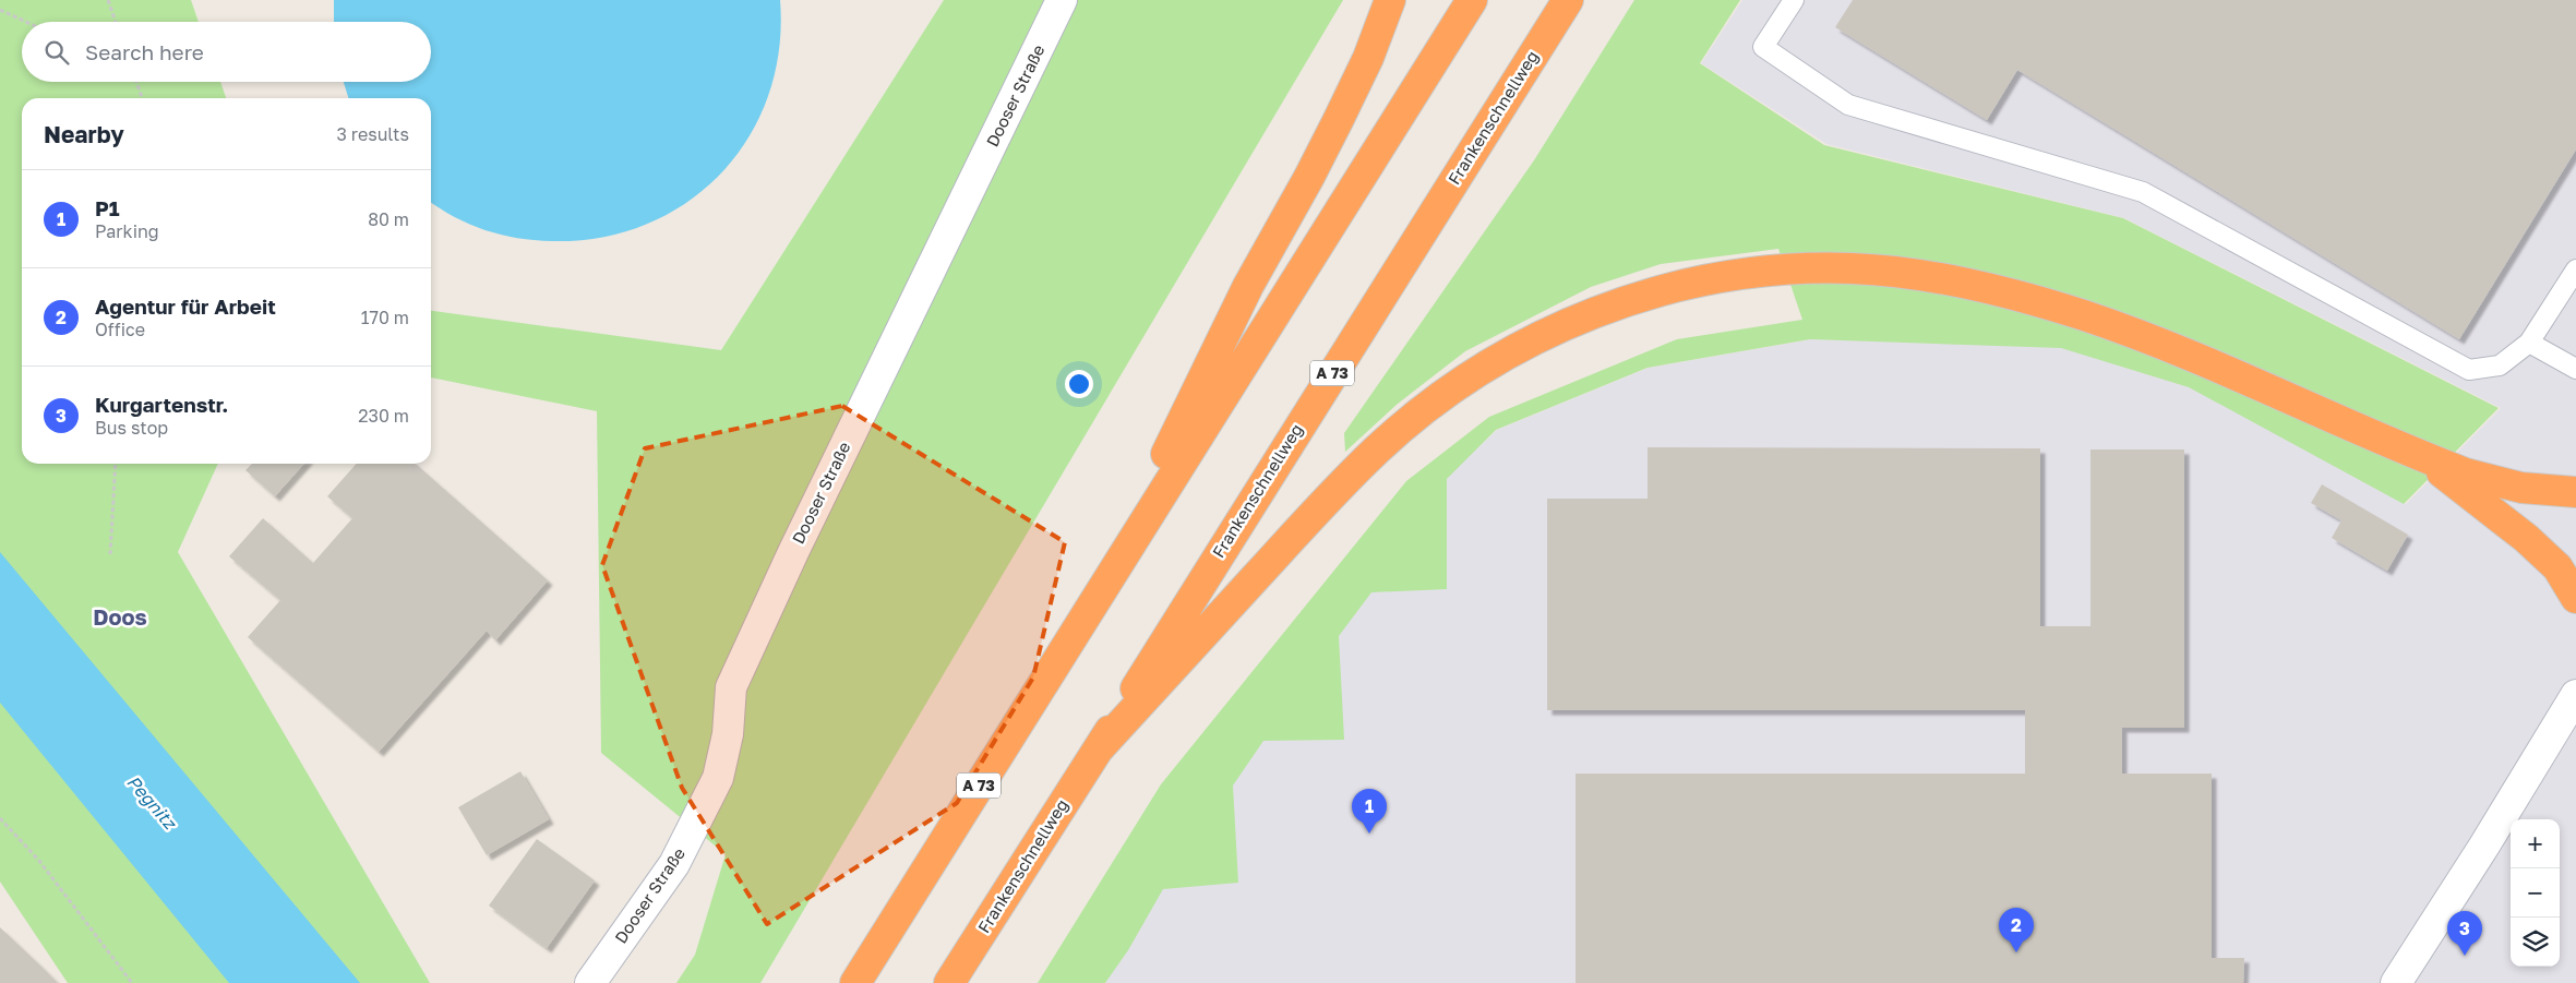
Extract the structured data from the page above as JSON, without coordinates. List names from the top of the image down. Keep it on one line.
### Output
{"streets":{"highway":["Frankenschnellweg","A 73"],"street":["Dooser Straße"]},"districts":["Doos"],"water":["Pegnitz"],"page":{"search":"Search here","heading":["Nearby","3 results"],"list":[{"mark":"1","name":"P1","note":"Parking","value":"80 m"},{"mark":"2","name":"Agentur für Arbeit","note":"Office","value":"170 m"},{"mark":"3","name":"Kurgartenstr.","note":"Bus stop","value":"230 m"}],"pins":["1","2","3"],"map_buttons":["+","−"]}}
